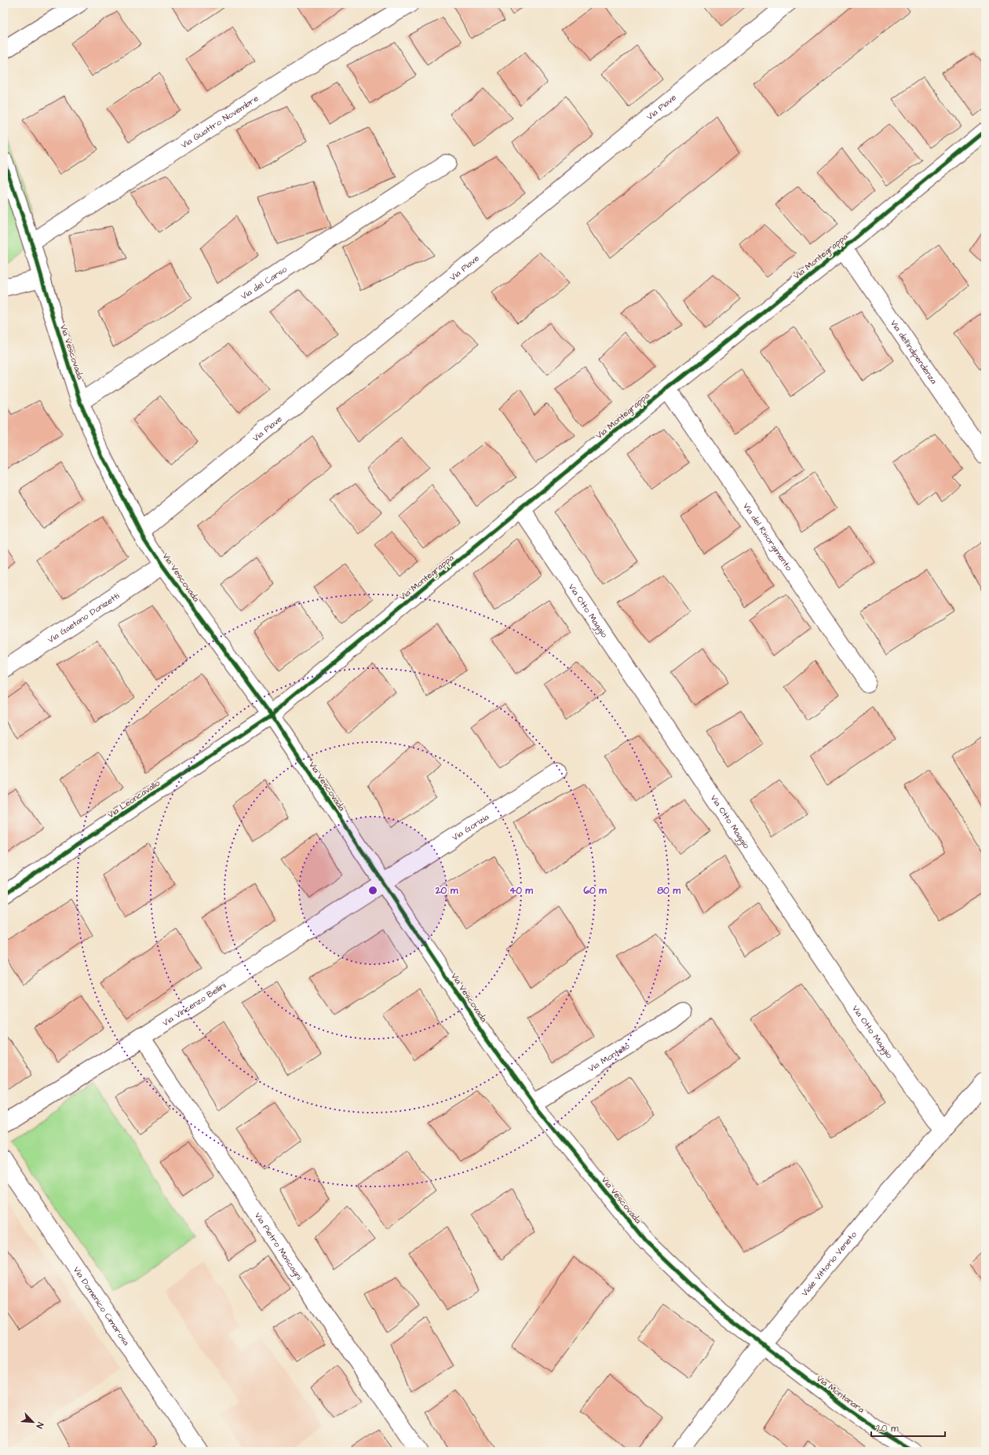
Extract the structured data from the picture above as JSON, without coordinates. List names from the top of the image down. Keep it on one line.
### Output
{"streets":{"street":["Via Piave","Via Quattro Novembre","Via Montegrappa","Via del Carso","Via Vescovada","Via dell'Indipendenza","Via del Risorgimento","Via Otto Maggio","Via Gaetano Donizetti","Via Leoncavallo","Via Gorizia","Via Vincenzo Bellini","Via Montello","Via Pietro Mascagni","Viale Vittorio Veneto","Via Domenico Cimarosa","Via Montanara"]},"crossings":[["Via Piave","Via Vescovada"],["Via Quattro Novembre","Via Vescovada"],["Via Montegrappa","Via Vescovada"],["Via Montegrappa","Via dell'Indipendenza"],["Via Montegrappa","Via del Risorgimento"],["Via Montegrappa","Via Otto Maggio"],["Via Montegrappa","Via Leoncavallo"],["Via del Carso","Via Vescovada"],["Via Vescovada","Via Gaetano Donizetti"],["Via Vescovada","Via Leoncavallo"],["Via Vescovada","Via Gorizia"],["Via Vescovada","Via Vincenzo Bellini"],["Via Vescovada","Via Montello"],["Via Vescovada","Viale Vittorio Veneto"],["Via Vescovada","Via Montanara"],["Via Otto Maggio","Viale Vittorio Veneto"],["Via Gorizia","Via Vincenzo Bellini"],["Via Vincenzo Bellini","Via Pietro Mascagni"],["Viale Vittorio Veneto","Via Montanara"]],"scale_bar":"20 m","north":"bottom right","rings":["20 m","40 m","60 m","80 m"]}
